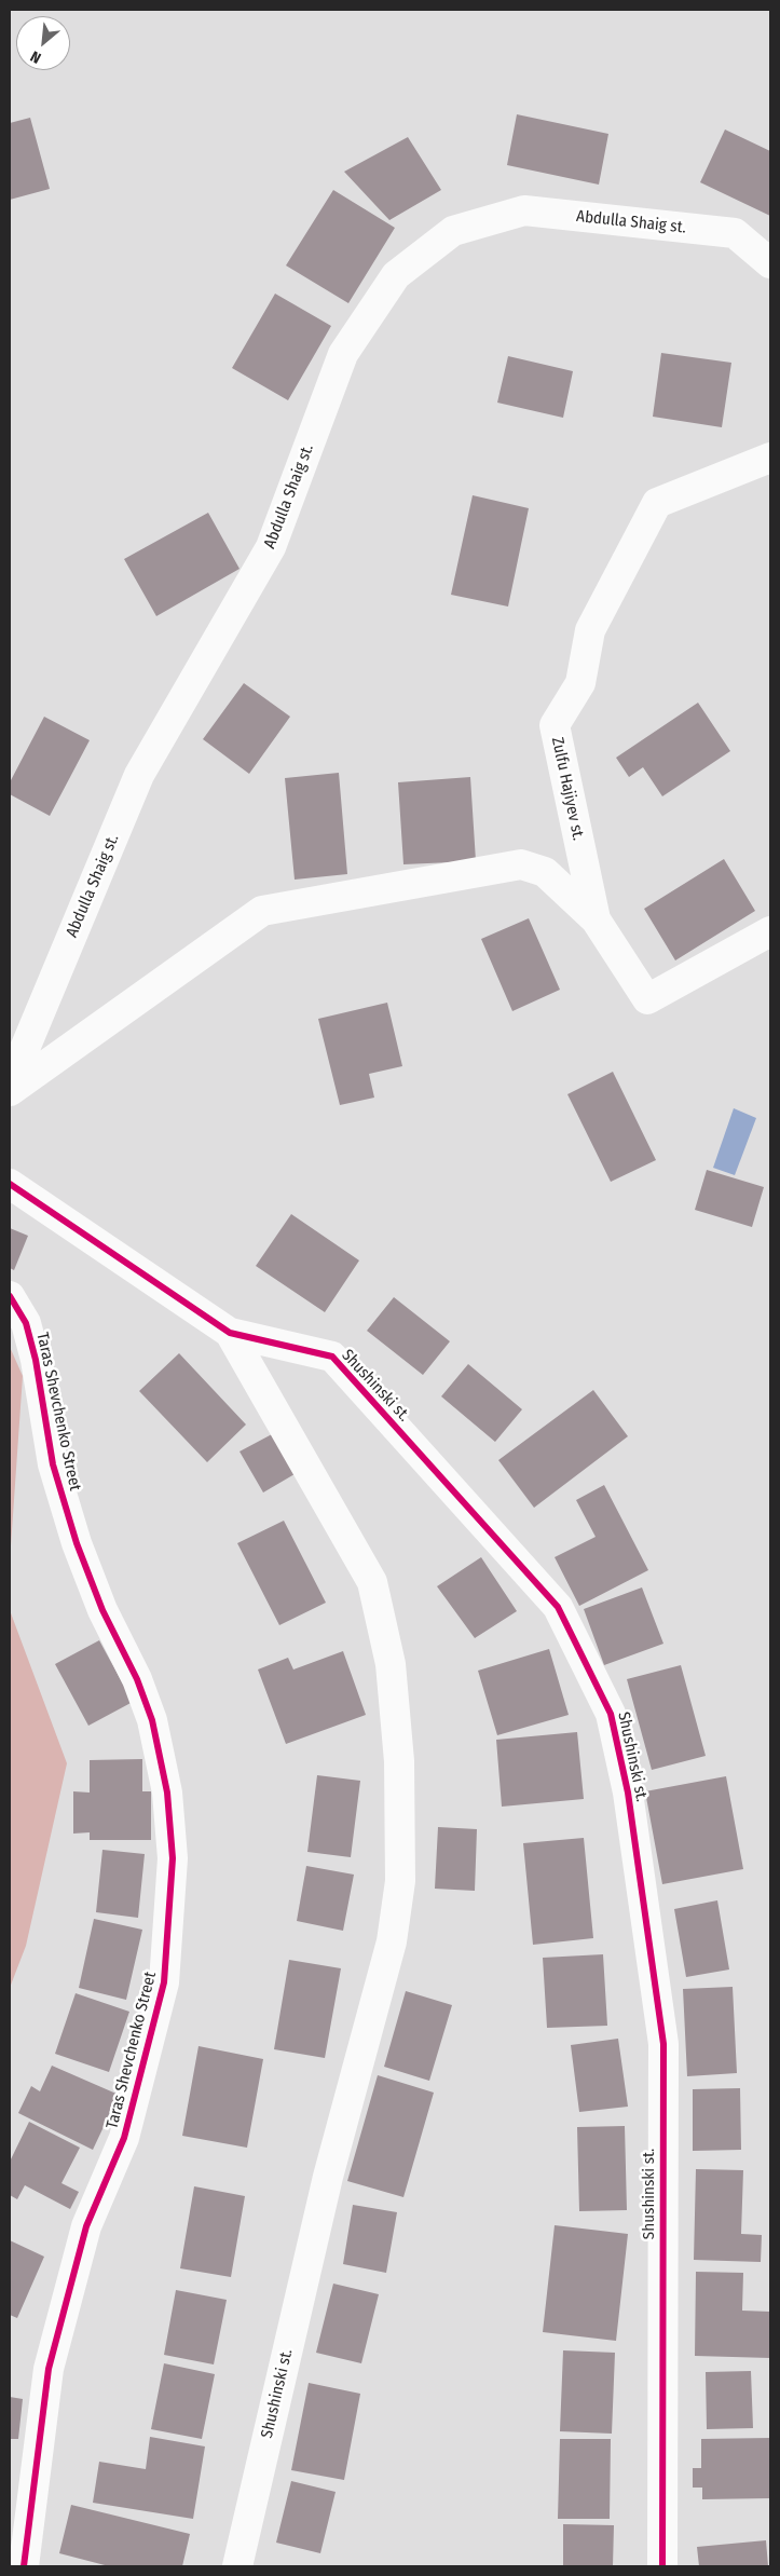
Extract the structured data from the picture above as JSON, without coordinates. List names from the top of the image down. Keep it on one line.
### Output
{"streets":{"street":["Abdulla Shaig st.","Zulfu Hajiyev st.","Shushinski st.","Taras Shevchenko Street"]},"north":"bottom left"}
